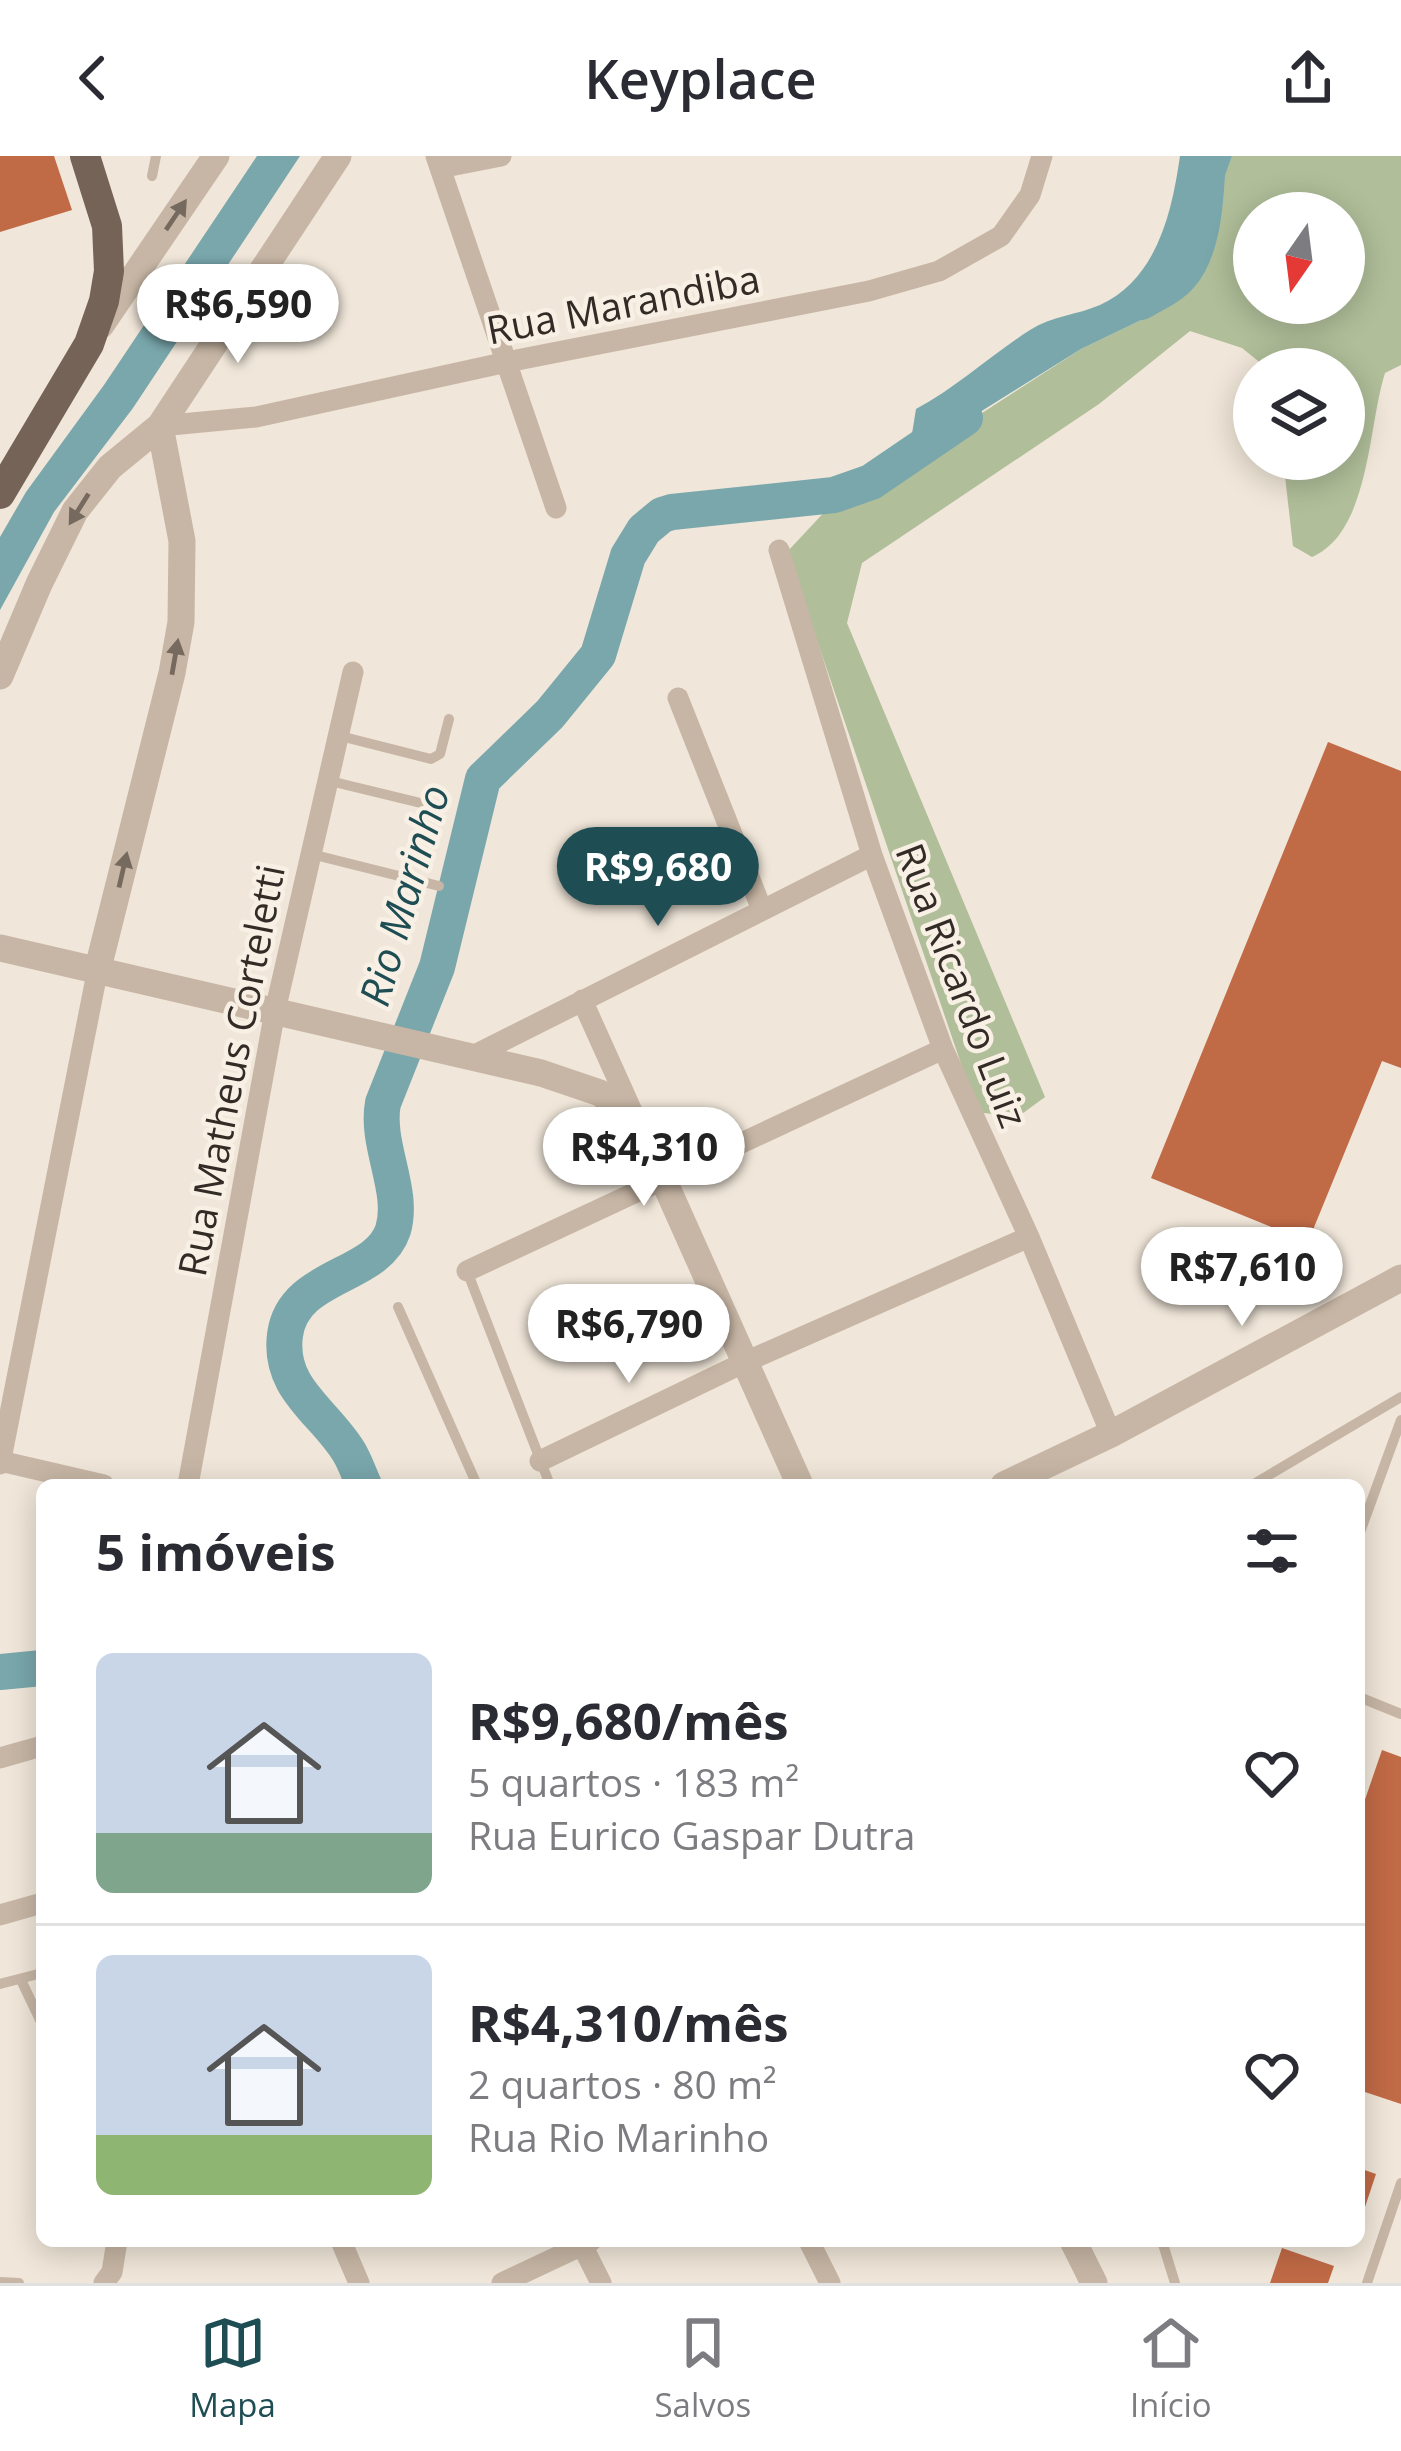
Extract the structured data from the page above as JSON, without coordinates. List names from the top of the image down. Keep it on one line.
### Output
{"streets":{"street":["Rua Marandiba","Rua Ricardo Luiz","Rua Matheus Corteletti"]},"water":["Rio Marinho"],"north":"bottom","page":{"header":"Keyplace","price":["R$6,590","R$9,680","R$4,310","R$7,610","R$6,790"],"heading":"5 imóveis","list":[{"name":"R$9,680/mês","note":"5 quartos · 183 m² · Rua Eurico Gaspar Dutra"},{"name":"R$4,310/mês","note":"2 quartos · 80 m² · Rua Rio Marinho"}],"tabs":["Mapa","Salvos","Início"]}}
